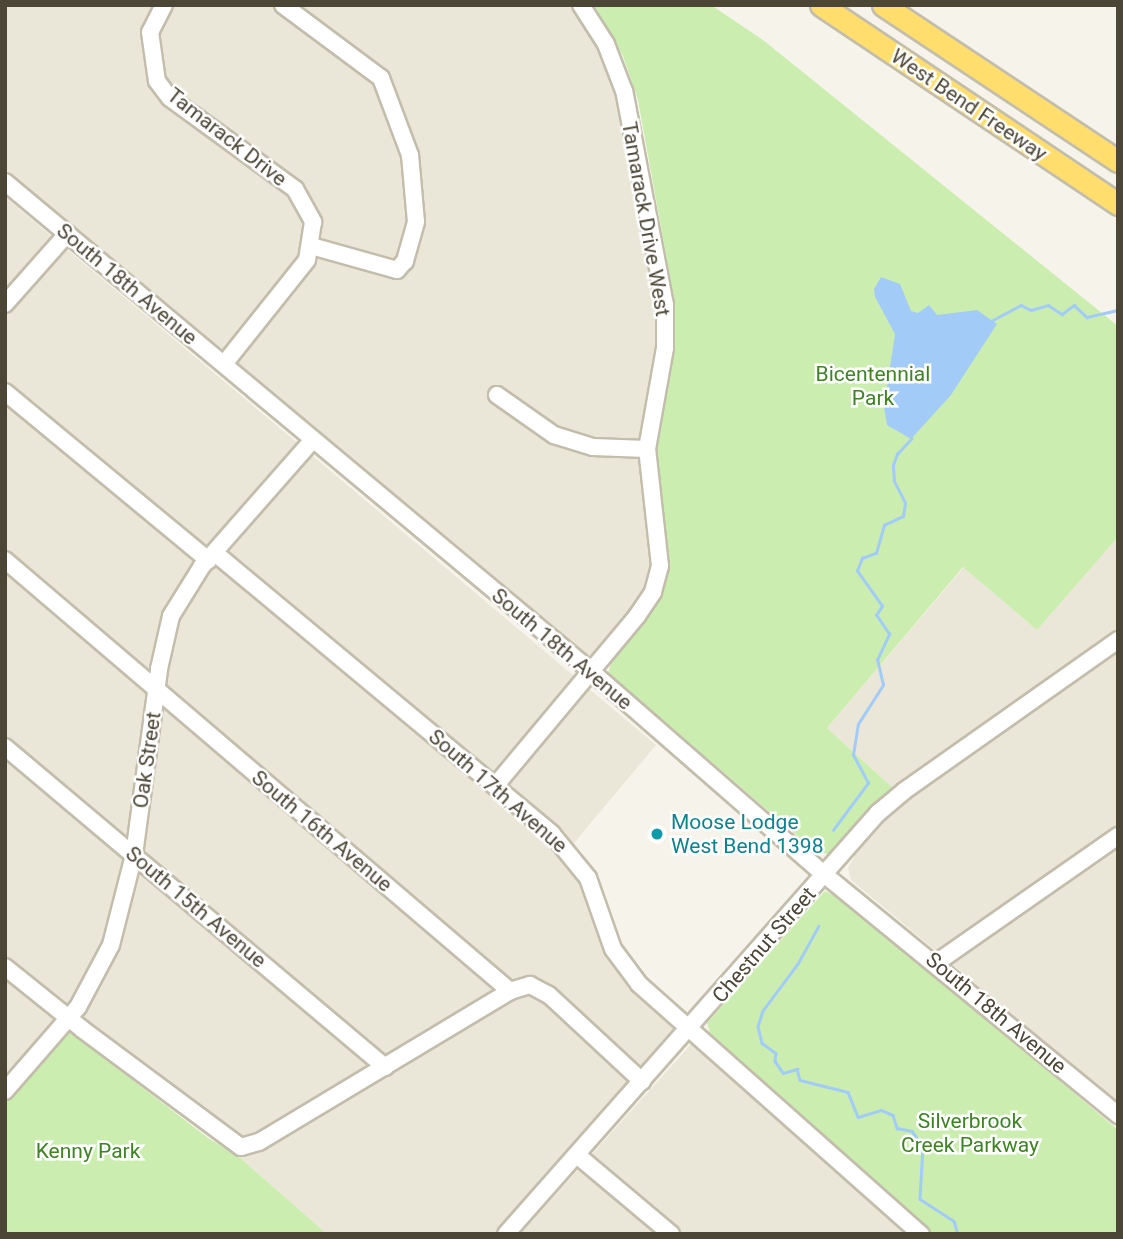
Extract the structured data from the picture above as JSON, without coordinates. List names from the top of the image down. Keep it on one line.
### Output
{"streets":{"highway":["West Bend Freeway"],"street":["Tamarack Drive","Tamarack Drive West","South 18th Avenue","Oak Street","South 17th Avenue","South 16th Avenue","South 15th Avenue","Chestnut Street"]},"crossings":[["Tamarack Drive West","South 18th Avenue"],["Tamarack Drive West","South 17th Avenue"],["South 18th Avenue","Oak Street"],["South 18th Avenue","Chestnut Street"],["Oak Street","South 17th Avenue"],["Oak Street","South 16th Avenue"],["Oak Street","South 15th Avenue"],["South 17th Avenue","Chestnut Street"]],"parks":["Bicentennial Park","Silverbrook Creek Parkway","Kenny Park"],"places":["Moose Lodge West Bend 1398"]}
